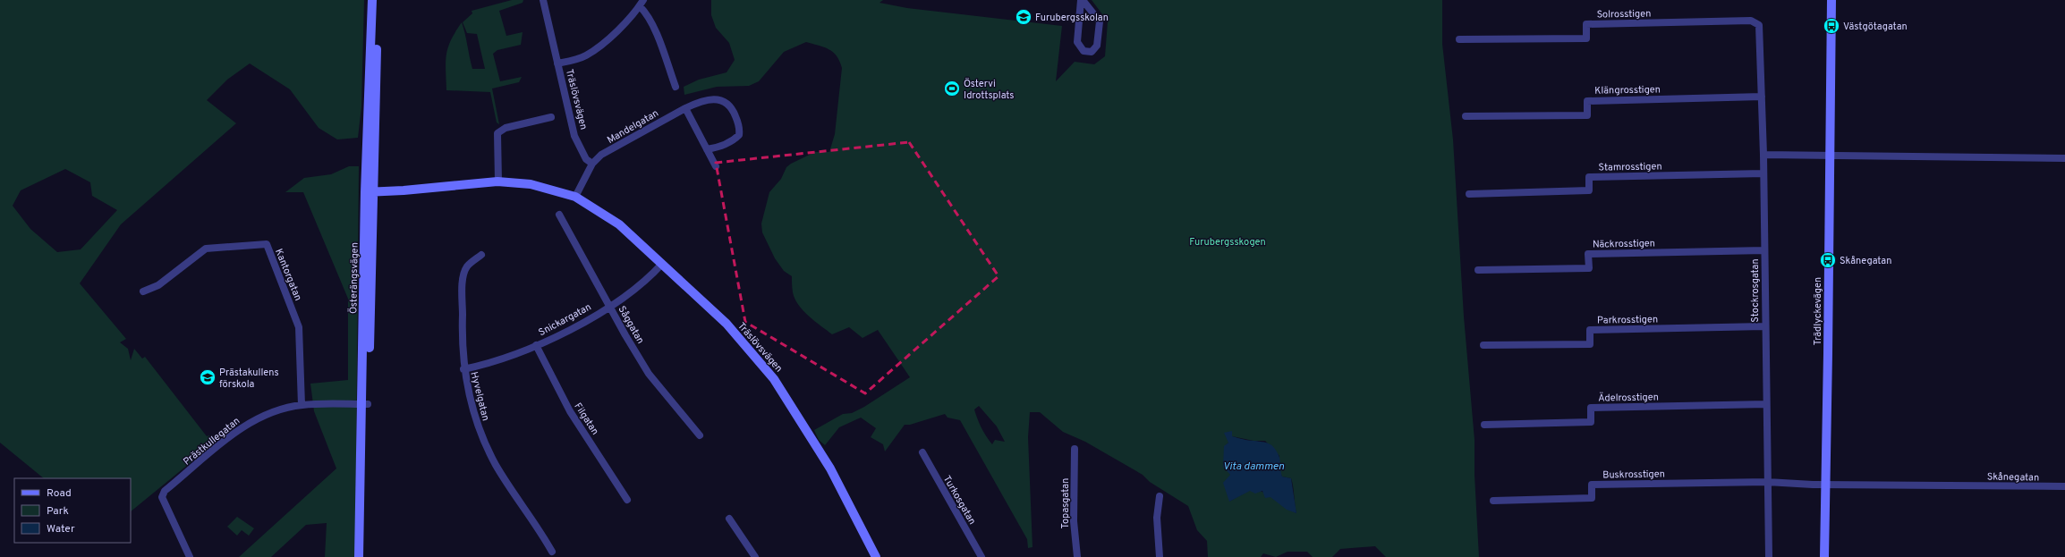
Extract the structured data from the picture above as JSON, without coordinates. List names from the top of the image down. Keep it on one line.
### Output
{"streets":{"street":["Solrosstigen","Klängrosstigen","Träslövsvägen","Mandelgatan","Stamrosstigen","Näckrosstigen","Kantorgatan","Österängsvägen","Stockrosgatan","Trädlyckevägen","Snickargatan","Parkrosstigen","Såggatan","Hyvelgatan","Ädelrosstigen","Filgatan","Prästkullegatan","Buskrosstigen","Skånegatan","Turkosgatan","Topasgatan"]},"crossings":[["Solrosstigen","Stockrosgatan"],["Klängrosstigen","Stockrosgatan"],["Träslövsvägen","Mandelgatan"],["Träslövsvägen","Österängsvägen"],["Träslövsvägen","Snickargatan"],["Stamrosstigen","Stockrosgatan"],["Näckrosstigen","Stockrosgatan"],["Kantorgatan","Prästkullegatan"],["Österängsvägen","Prästkullegatan"],["Stockrosgatan","Parkrosstigen"],["Stockrosgatan","Ädelrosstigen"],["Stockrosgatan","Buskrosstigen"],["Stockrosgatan","Skånegatan"],["Trädlyckevägen","Skånegatan"],["Snickargatan","Såggatan"],["Snickargatan","Hyvelgatan"],["Snickargatan","Filgatan"],["Buskrosstigen","Skånegatan"]],"water":["Vita dammen"],"parks":["Furubergsskogen"],"places":{"school or university":["Furubergsskolan","Prästakullens förskola"],"bus stop":["Västgötagatan","Skånegatan"],"sports":["Östervi Idrottsplats"]},"legend":["Road","Park","Water"]}
